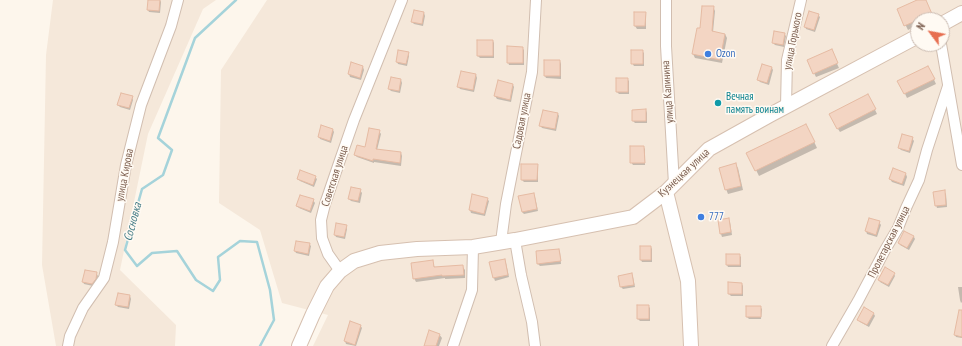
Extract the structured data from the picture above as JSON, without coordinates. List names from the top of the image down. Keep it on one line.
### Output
{"streets":{"main road":["улица Калинина","Кузнецкая улица"],"street":["улица Горького","Садовая улица","улица Кирова","Советская улица","Пролетарская улица"]},"crossings":[["улица Горького","Кузнецкая улица"],["улица Калинина","Кузнецкая улица"],["Садовая улица","Кузнецкая улица"],["Кузнецкая улица","Советская улица"]],"water":["Сосновка"],"places":["Ozon","Вечная память воинам","777"],"north":"top left"}
